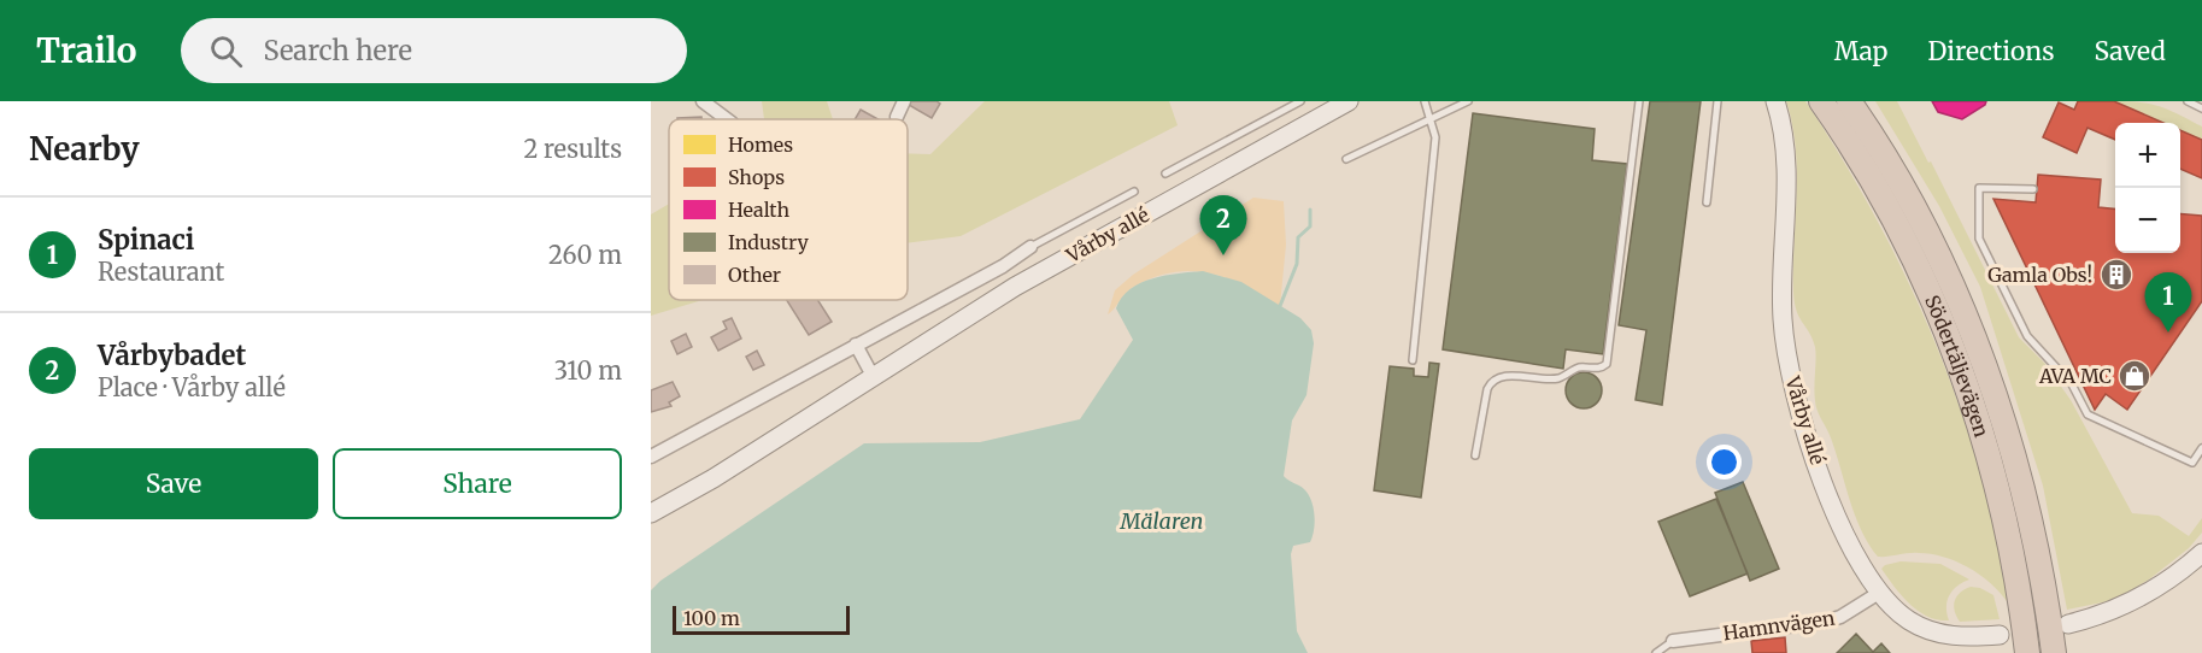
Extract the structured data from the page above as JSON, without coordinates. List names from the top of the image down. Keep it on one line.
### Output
{"streets":{"highway":["Södertäljevägen"],"street":["Vårby allé","Hamnvägen"]},"crossings":[["Vårby allé","Hamnvägen"]],"water":["Mälaren"],"places":{"building":["Gamla Obs!"],"shop":["AVA MC"]},"legend":["Homes","Shops","Health","Industry","Other"],"scale_bar":"100 m","page":{"header":"Trailo","search":"Search here","nav":["Map","Directions","Saved"],"heading":["Nearby","2 results"],"map_buttons":["+","−"],"list":[{"mark":"1","name":"Spinaci","note":"Restaurant","value":"260 m"},{"mark":"2","name":"Vårbybadet","note":"Place · Vårby allé","value":"310 m"}],"pins":["2","1"],"buttons":["Save","Share"],"scale":"100 m"}}
